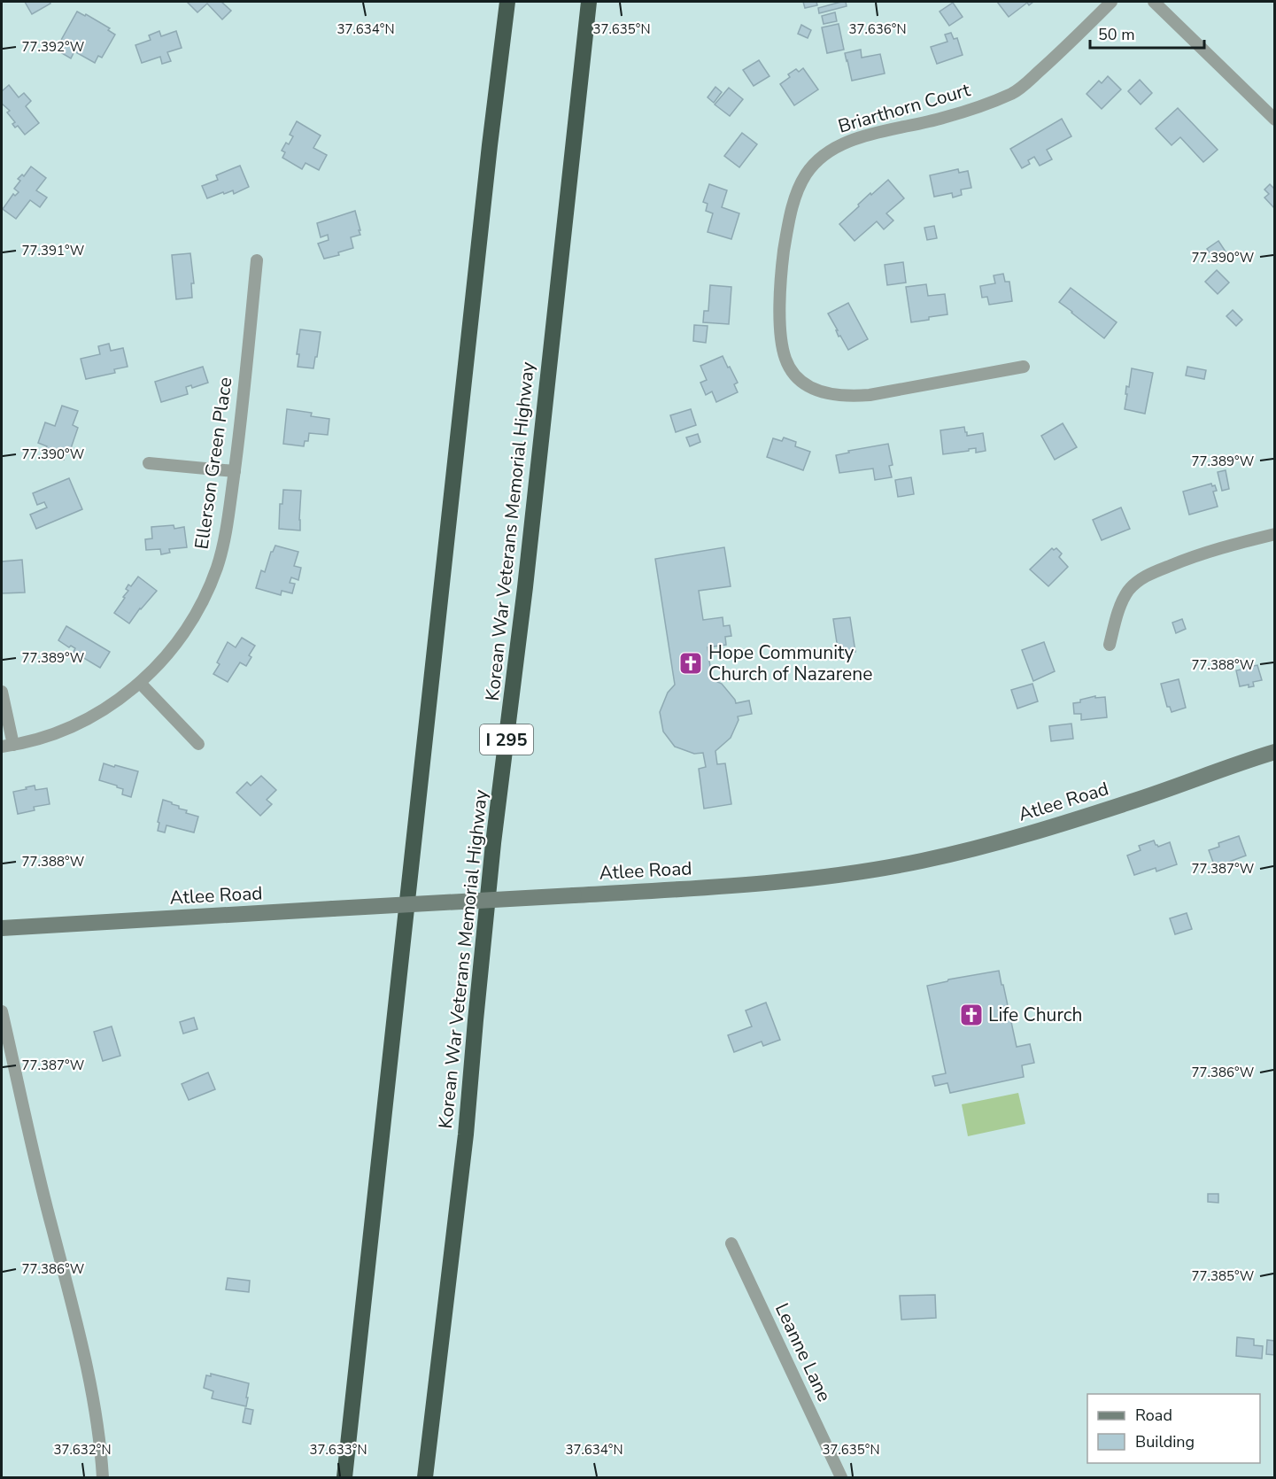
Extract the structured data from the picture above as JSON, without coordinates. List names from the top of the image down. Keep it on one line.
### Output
{"streets":{"highway":["Korean War Veterans Memorial Highway","I 295"],"main road":["Atlee Road"],"street":["Briarthorn Court","Ellerson Green Place","Leanne Lane"]},"places":{"church":["Hope Community Church of Nazarene","Life Church"]},"legend":["Road","Building"],"scale_bar":"50 m","coordinates":["37.634°N","37.635°N","37.636°N","77.392°W","77.391°W","77.390°W","77.389°W","77.388°W","77.387°W","77.386°W","77.385°W","37.632°N","37.633°N"]}
